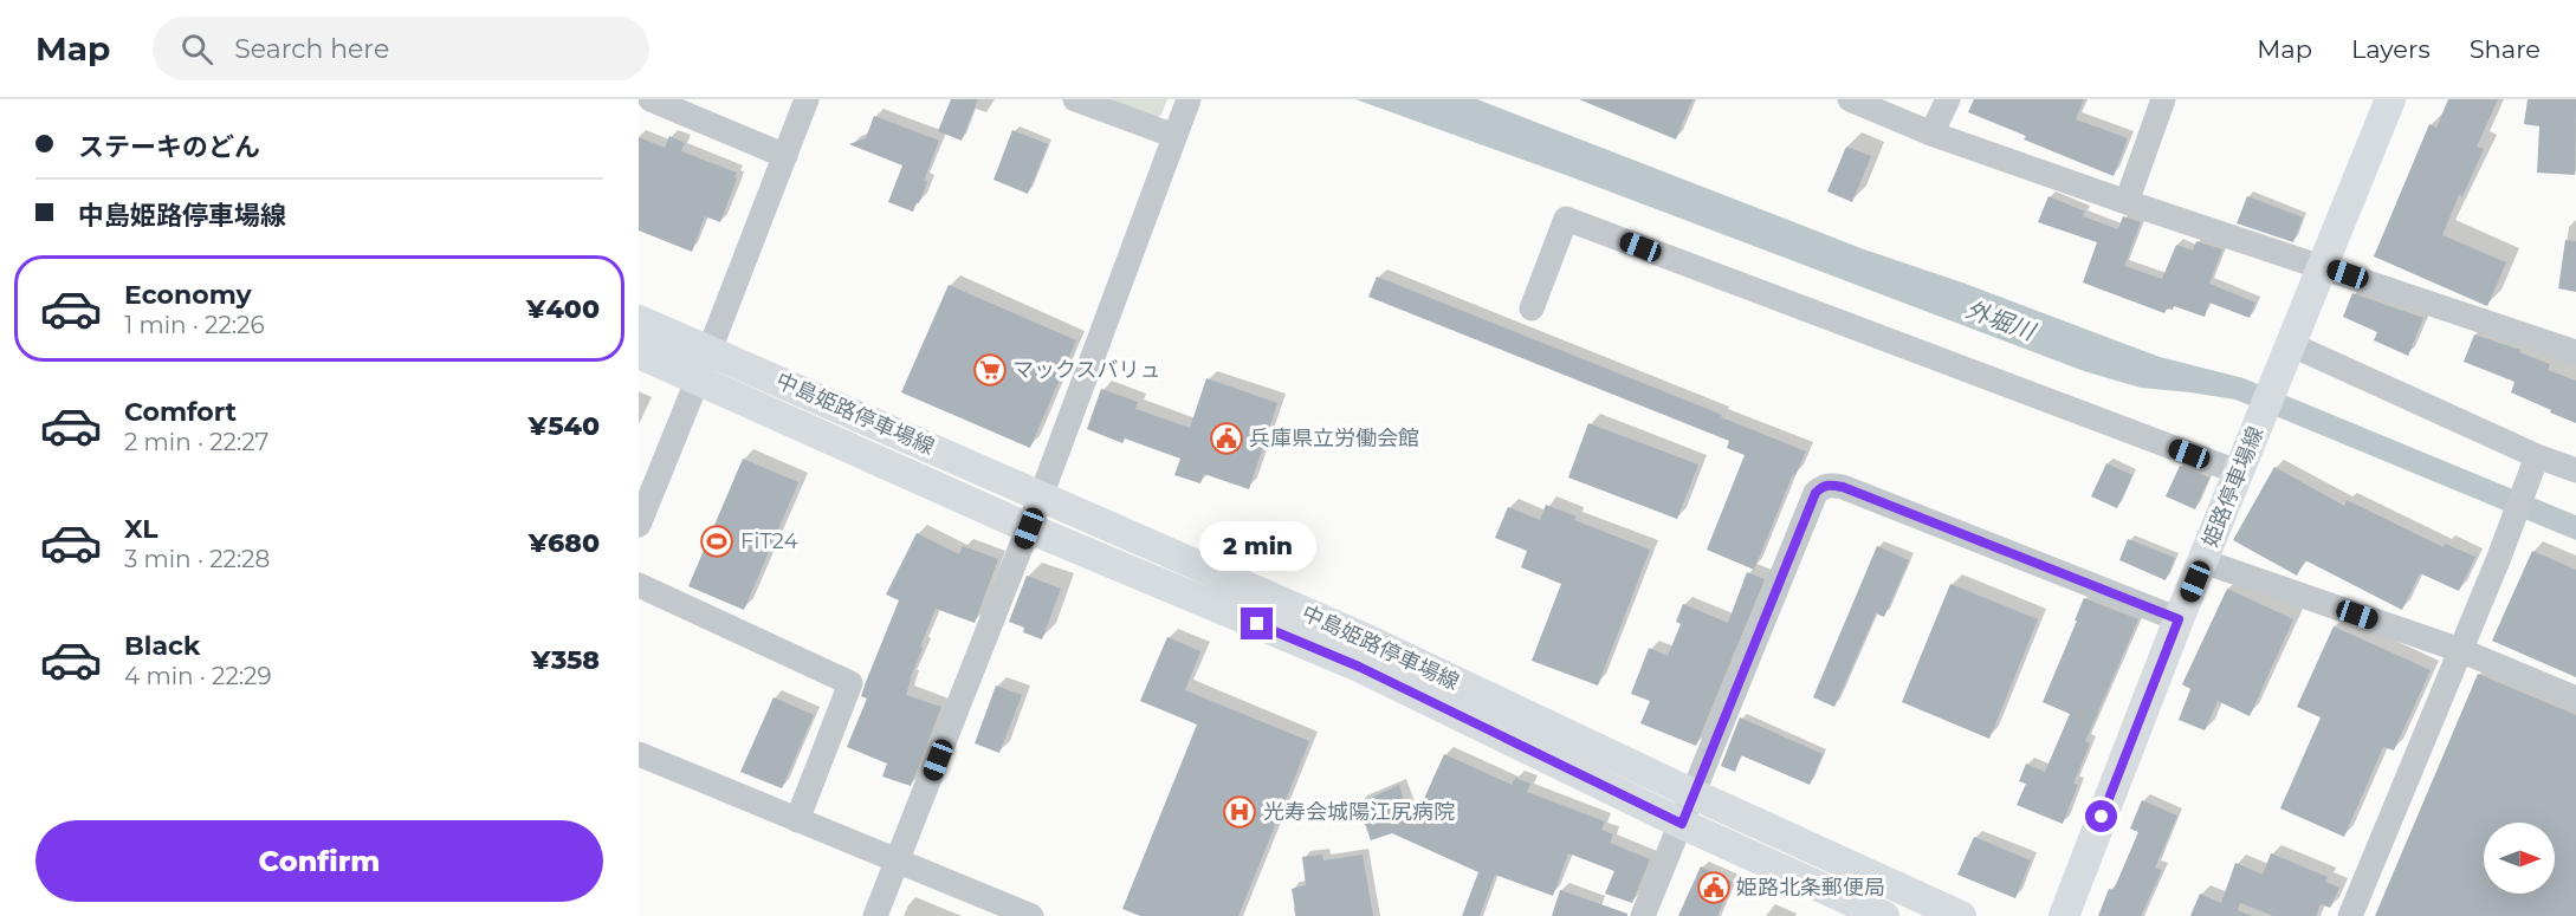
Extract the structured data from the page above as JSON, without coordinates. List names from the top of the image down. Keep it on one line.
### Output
{"streets":{"main road":["中島姫路停車場線","姫路停車場線"]},"water":["外堀川"],"places":{"supermarket":["マックスバリュ"],"public building":["兵庫県立労働会館","姫路北条郵便局"],"sports":["FiT24"],"hospital":["光寿会城陽江尻病院"]},"north":"right","page":{"header":"Map","search":"Search here","nav":["Map","Layers","Share"],"banner":["ステーキのどん","中島姫路停車場線"],"list":[{"name":"Economy","note":"1 min · 22:26","value":"¥400"},{"name":"Comfort","note":"2 min · 22:27","value":"¥540"},{"name":"XL","note":"3 min · 22:28","value":"¥680"},{"name":"Black","note":"4 min · 22:29","value":"¥358"}],"bubble":"2 min","buttons":"Confirm"}}
